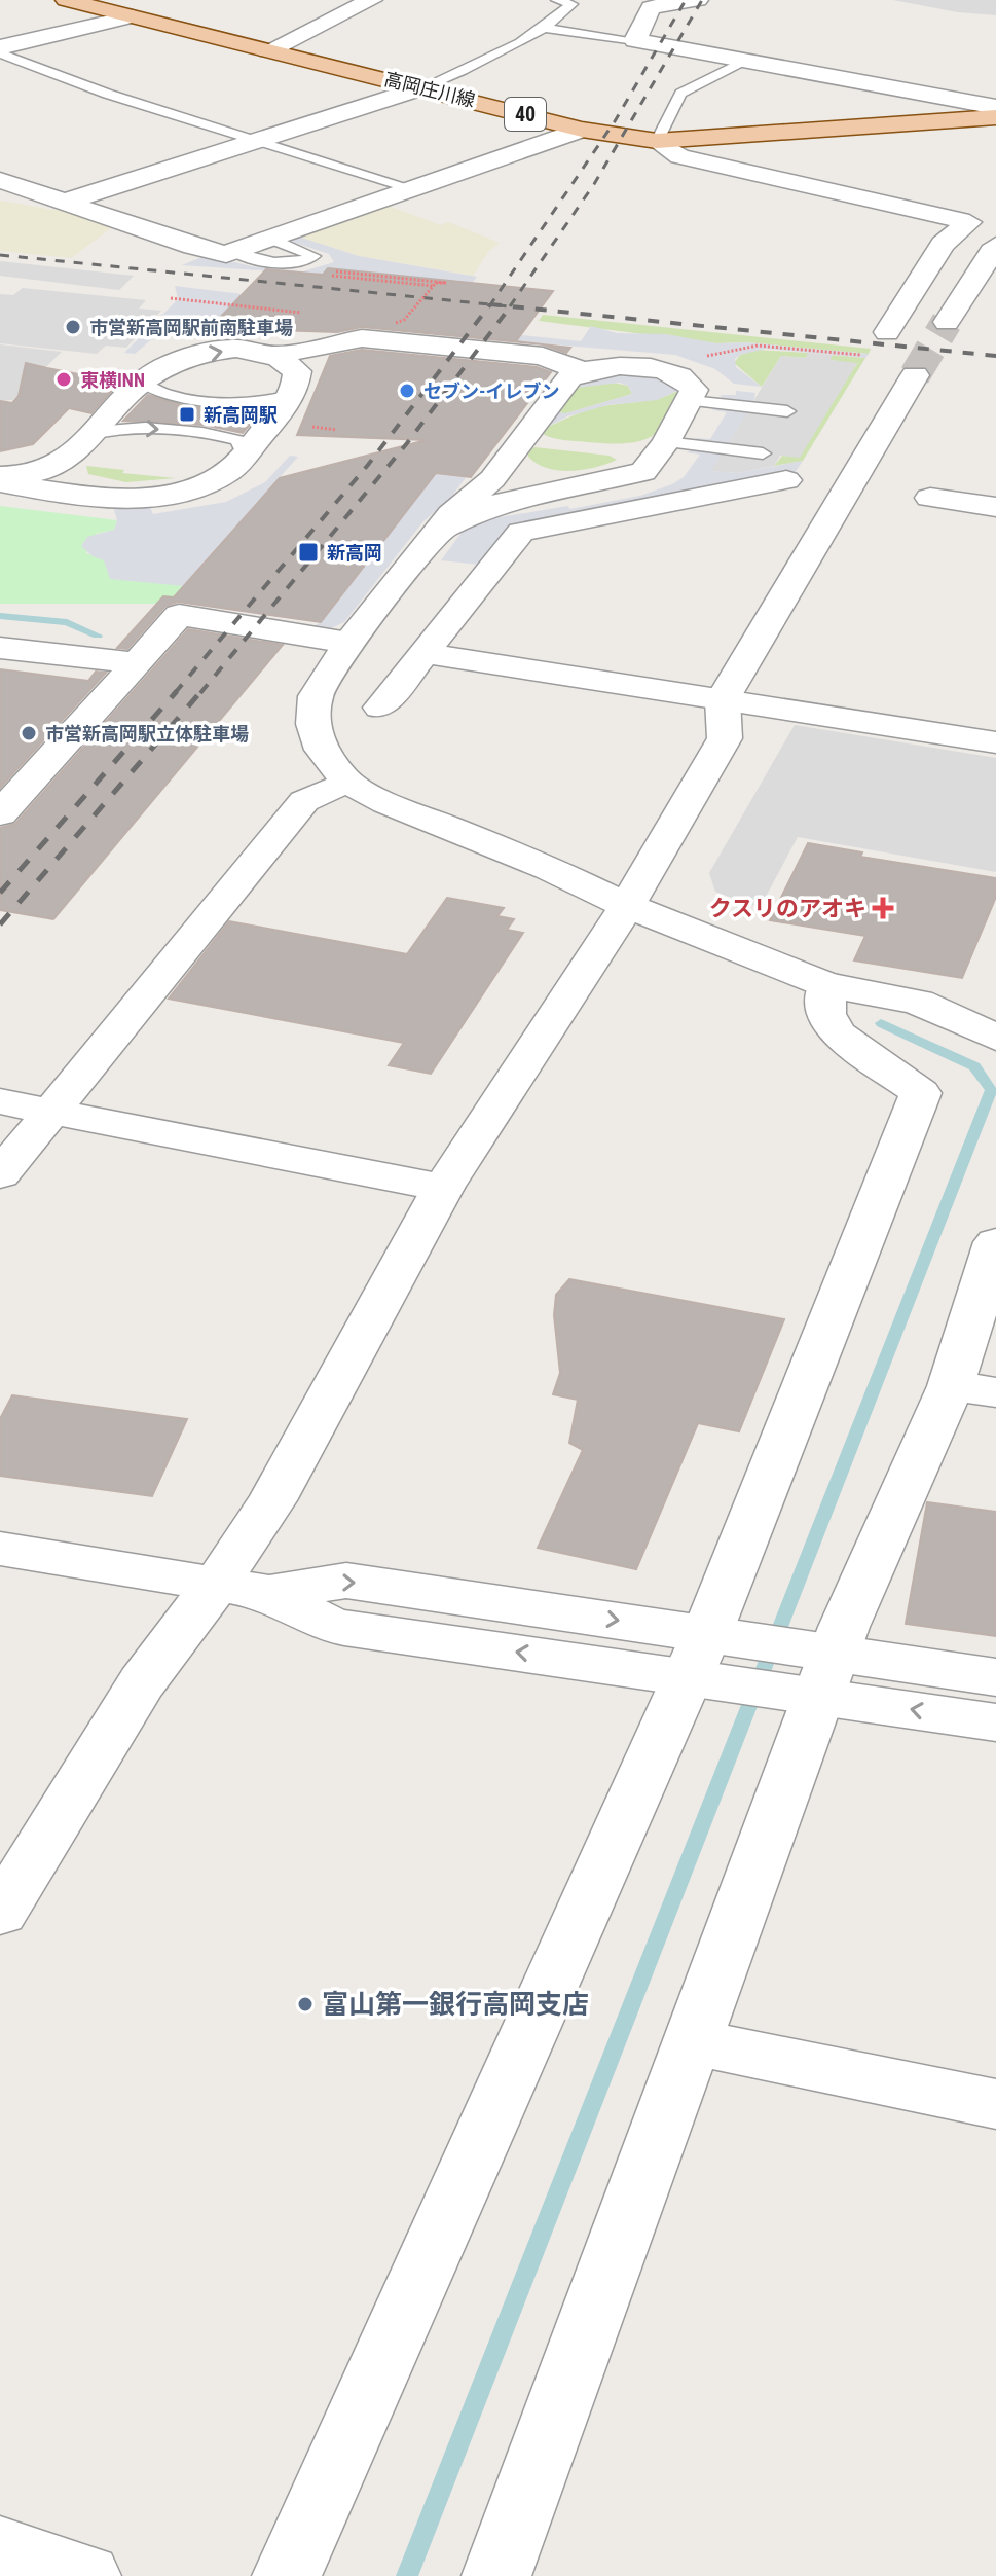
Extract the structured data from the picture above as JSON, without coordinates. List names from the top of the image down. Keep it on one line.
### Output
{"streets":{"main road":["高岡庄川線","40"]},"places":{"other":["市営新高岡駅前南駐車場","東横INN","セブン-イレブン","市営新高岡駅立体駐車場","富山第一銀行高岡支店"],"transit":["新高岡駅","新高岡"],"health":["クスリのアオキ"]}}
